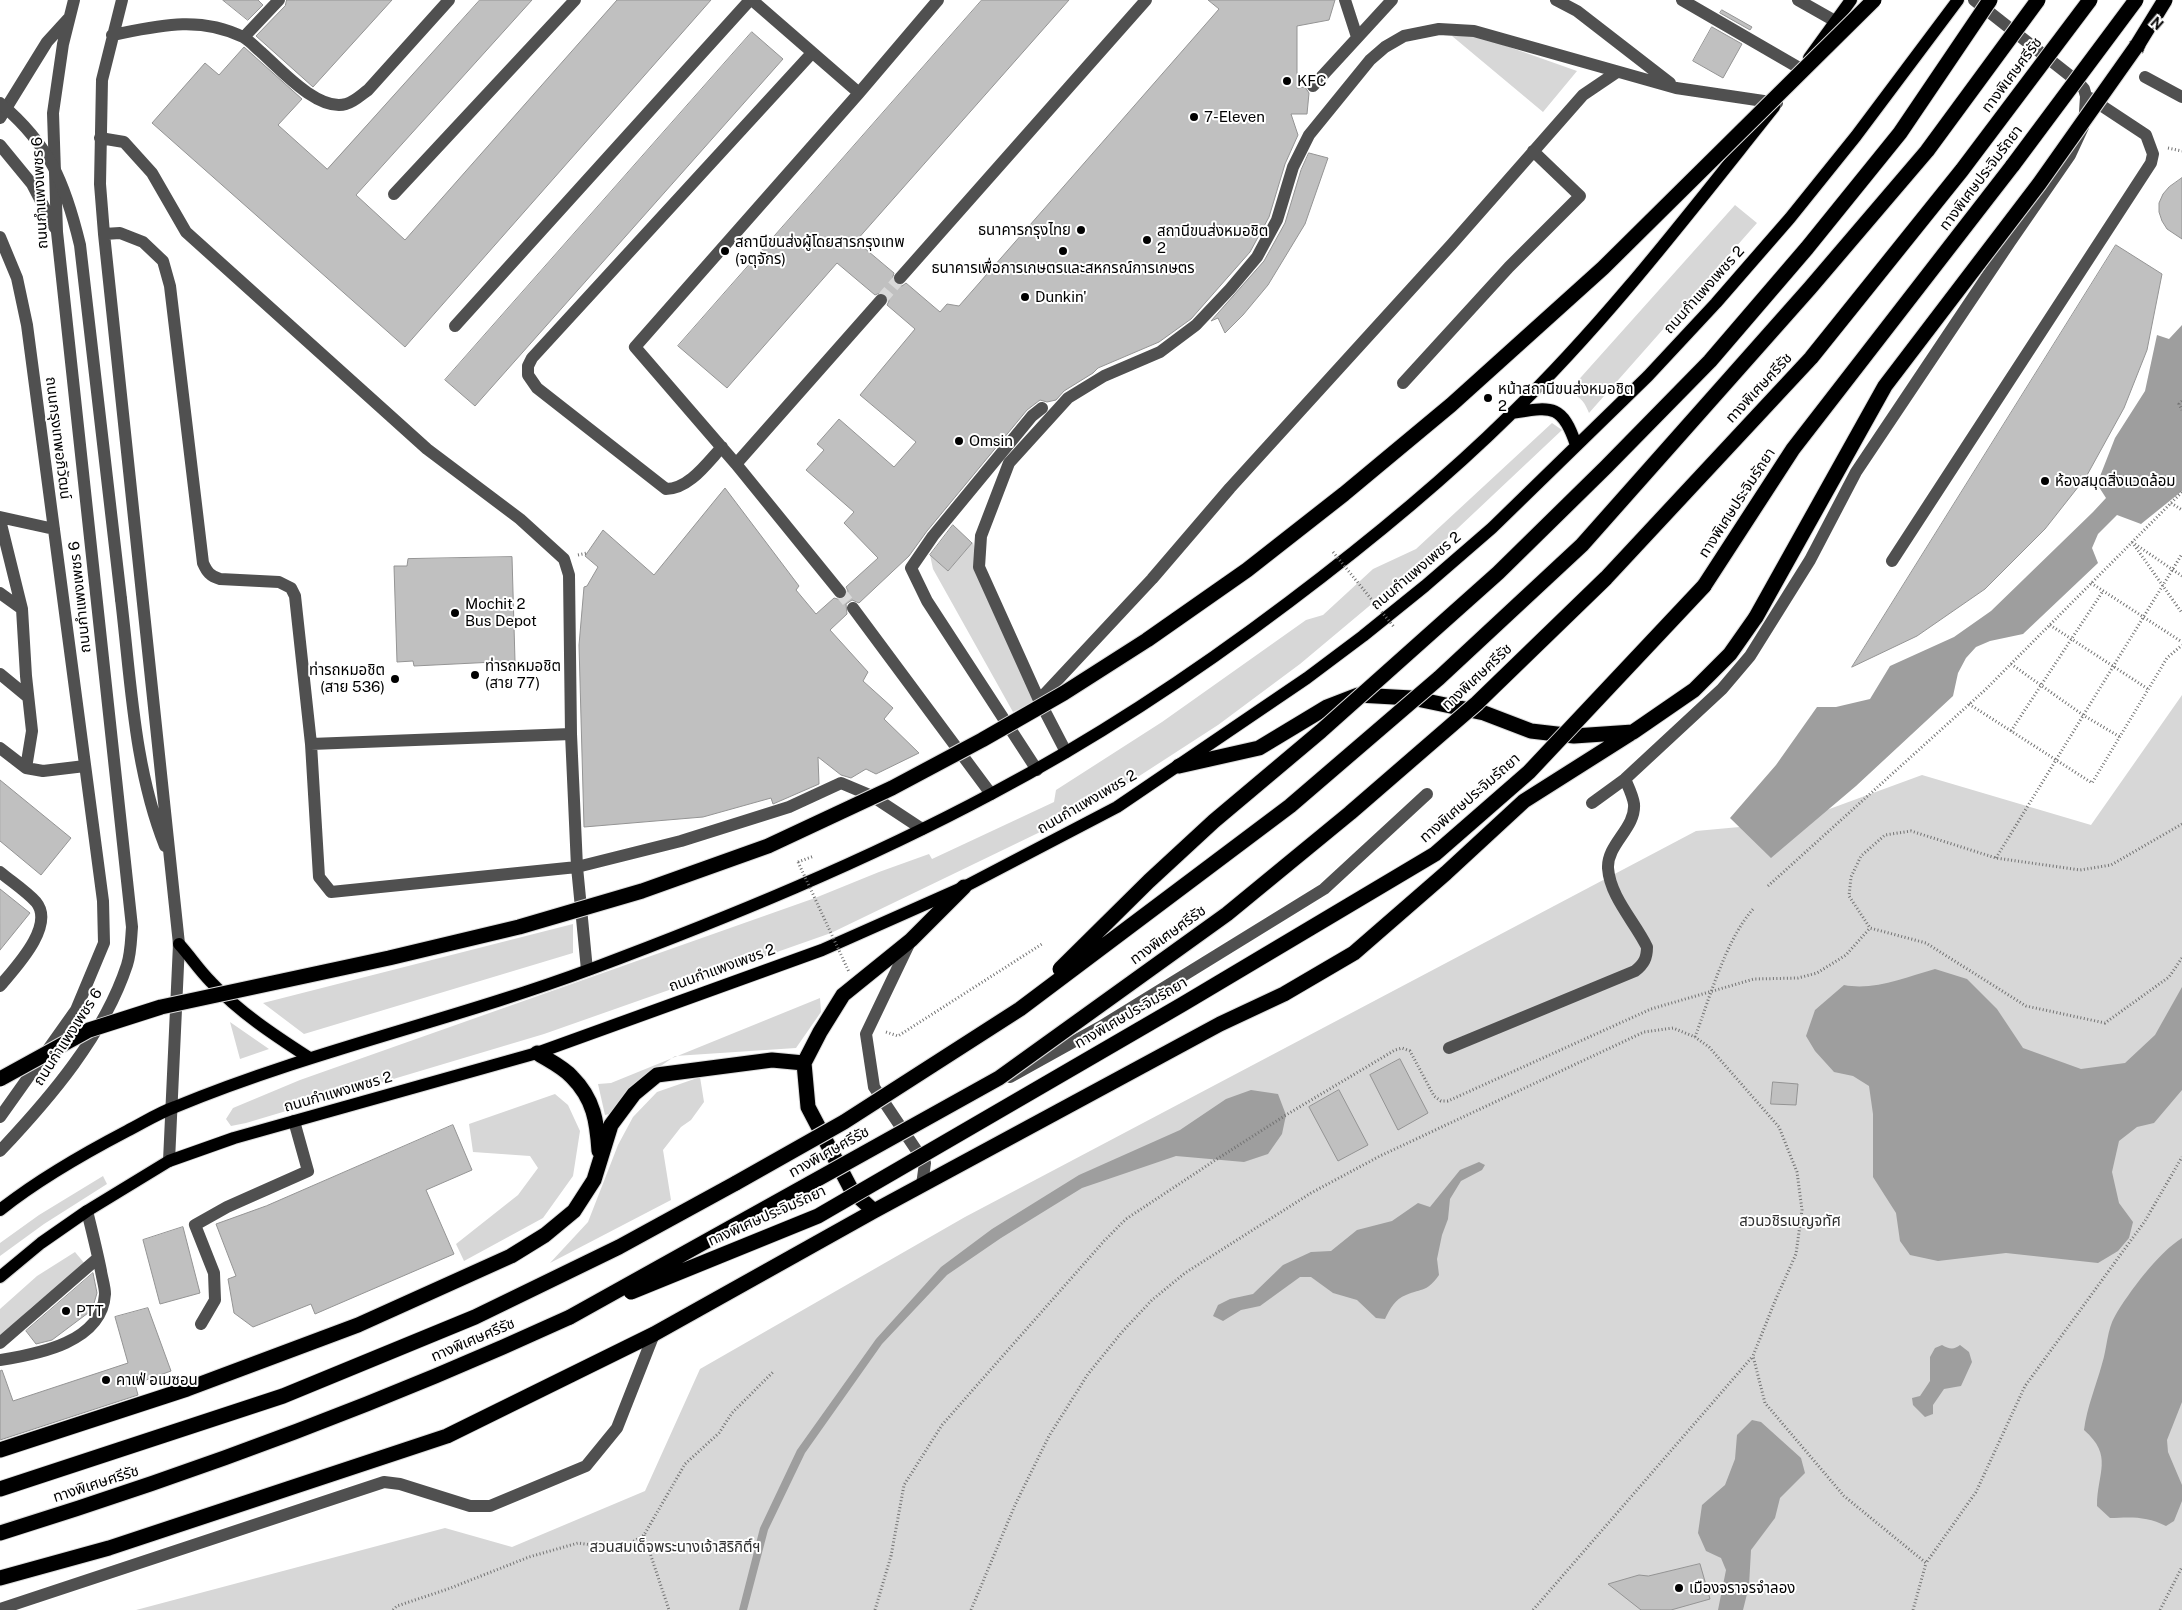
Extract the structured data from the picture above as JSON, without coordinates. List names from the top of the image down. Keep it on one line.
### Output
{"streets":{"highway":["ทางพิเศษศรีรัช","ทางพิเศษประจิมรัถยา"],"main road":["ถนนกำแพงเพชร 2"],"street":["ถนนกำแพงเพชร 6","ถนนกรุงเทพอภิวัฒน์"]},"crossings":[["ทางพิเศษศรีรัช","ทางพิเศษประจิมรัถยา"],["ถนนกำแพงเพชร 6","ถนนกรุงเทพอภิวัฒน์"]],"parks":["สวนวชิรเบญจทัศ","สวนสมเด็จพระนางเจ้าสิริกิติ์ฯ"],"places":["KFC","7-Eleven","ธนาคารกรุงไทย","สถานีขนส่งหมอชิต 2","สถานีขนส่งผู้โดยสารกรุงเทพ (จตุจักร)","ธนาคารเพื่อการเกษตรและสหกรณ์การเกษตร","Dunkin'","หน้าสถานีขนส่งหมอชิต 2","Omsin","ห้องสมุดสิ่งแวดล้อม","Mochit 2 Bus Depot","ท่ารถหมอชิต (สาย 77)","ท่ารถหมอชิต (สาย 536)","PTT","คาเฟ่ อเมซอน","เมืองจราจรจำลอง"],"north":"top right"}
